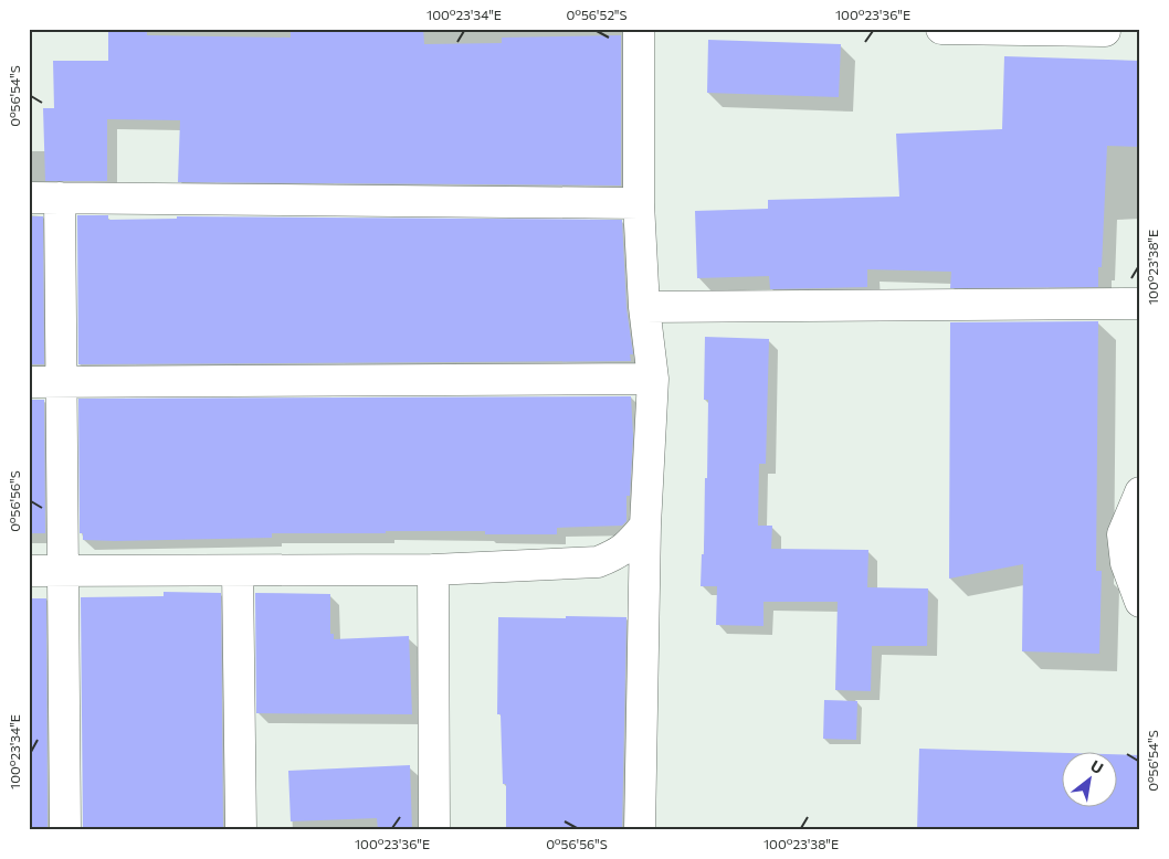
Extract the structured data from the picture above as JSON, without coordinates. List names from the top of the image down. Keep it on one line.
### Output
{"north":"top right","coordinates":["100°23'34\"E","0°56'52\"S","100°23'36\"E","0°56'54\"S","100°23'38\"E","0°56'56\"S"]}
